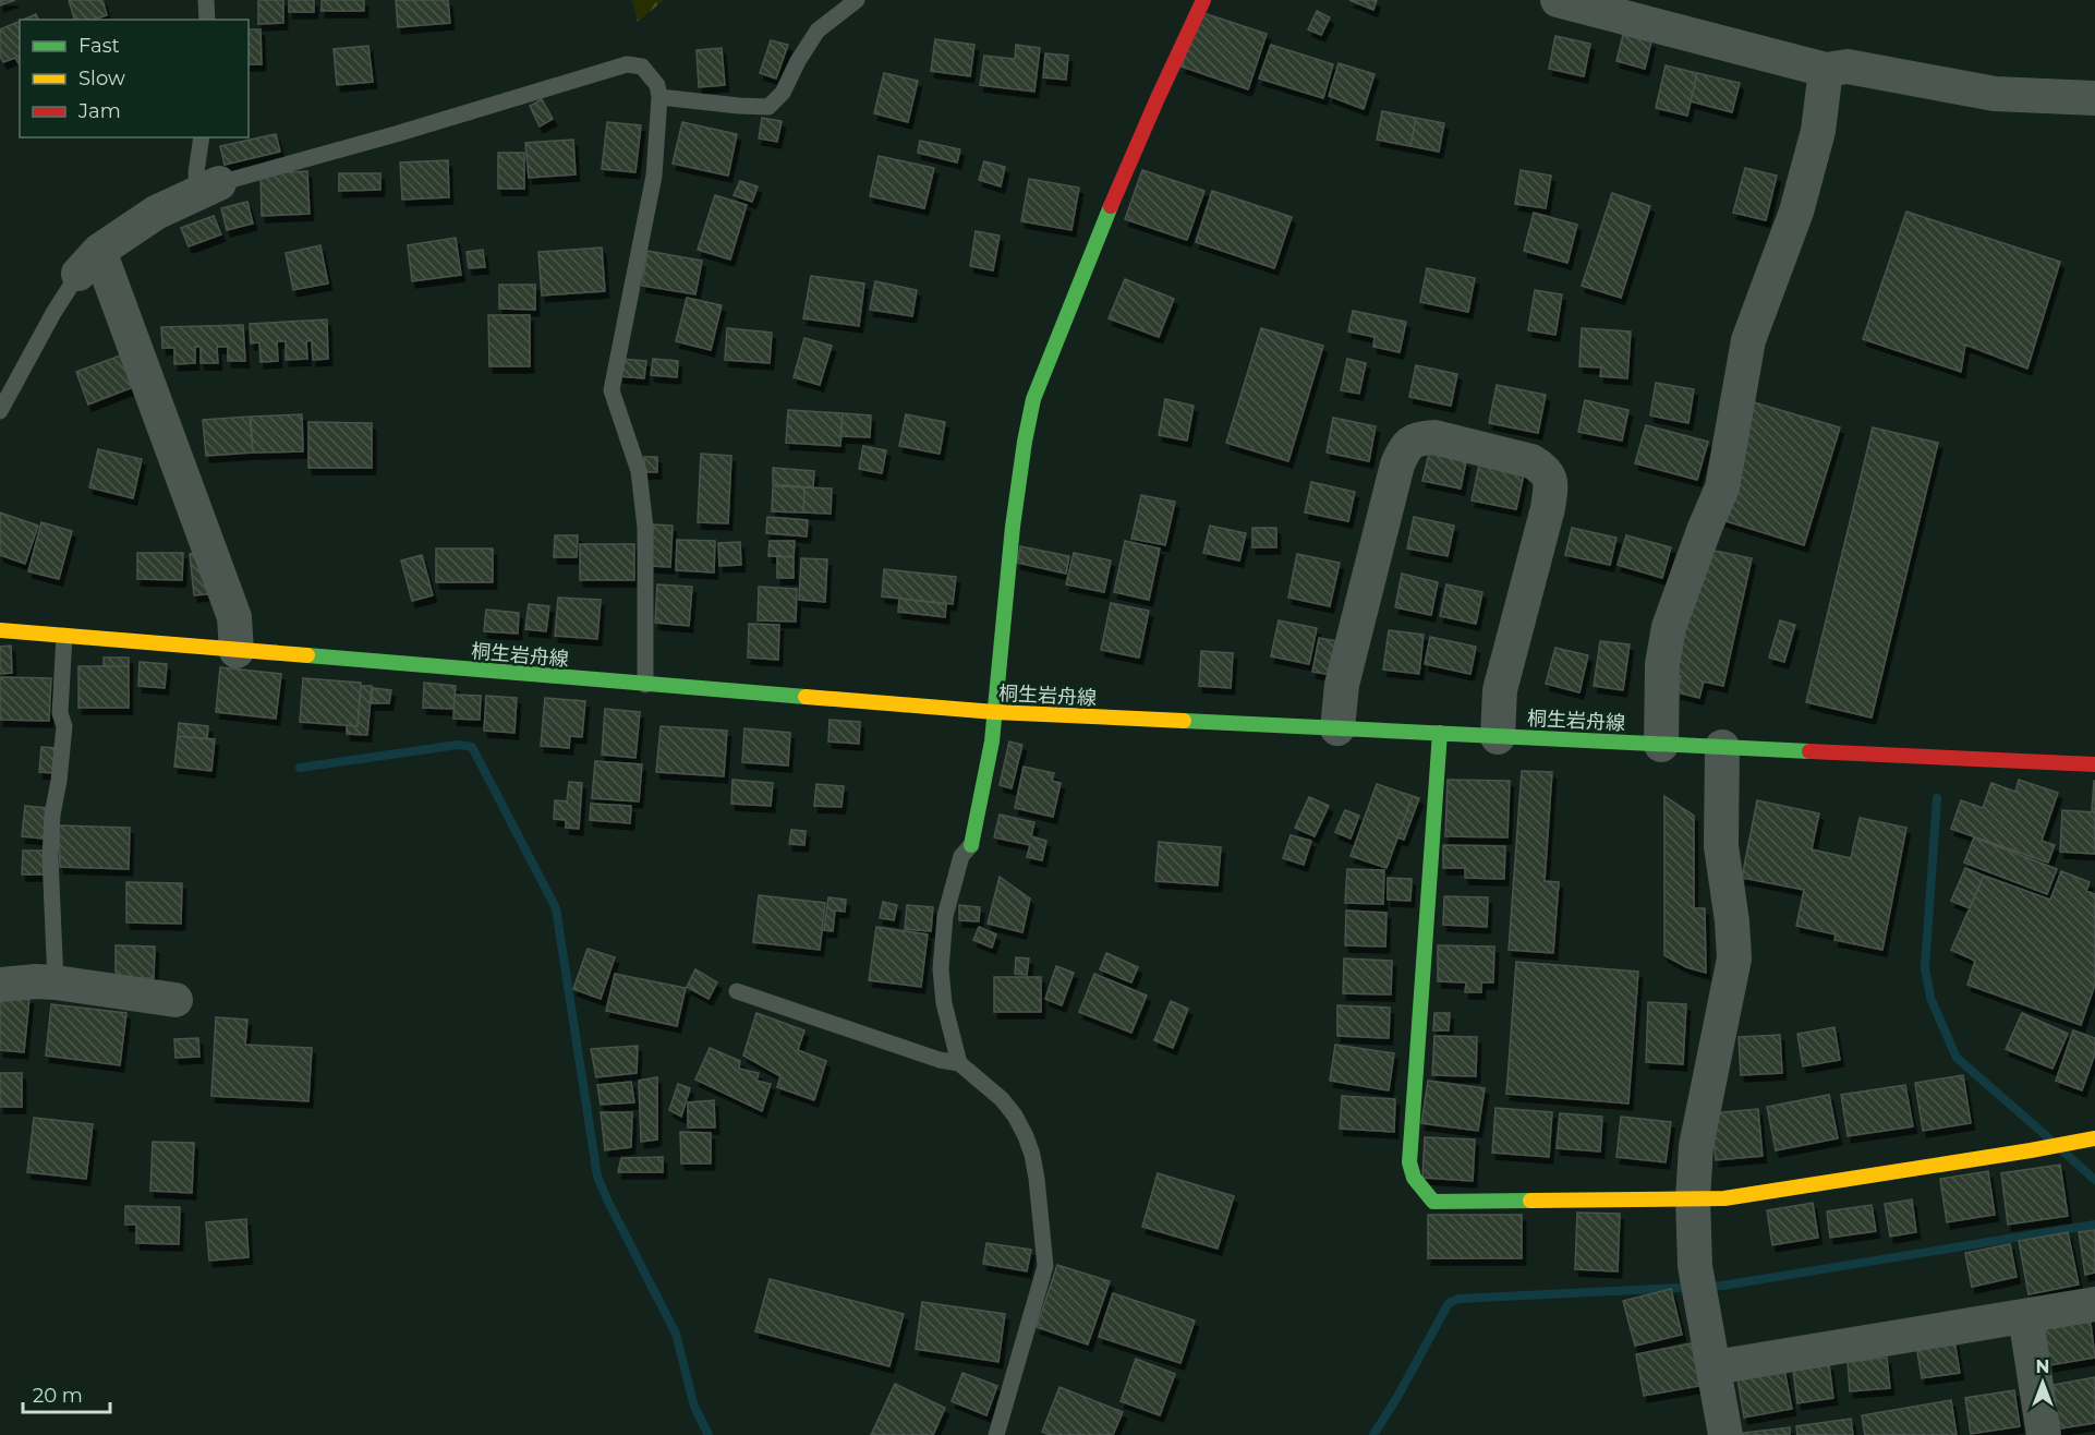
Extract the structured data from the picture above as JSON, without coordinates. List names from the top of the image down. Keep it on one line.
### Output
{"streets":{"main road":["桐生岩舟線"]},"legend":["Fast","Slow","Jam"],"scale_bar":"20 m","north":"top"}
